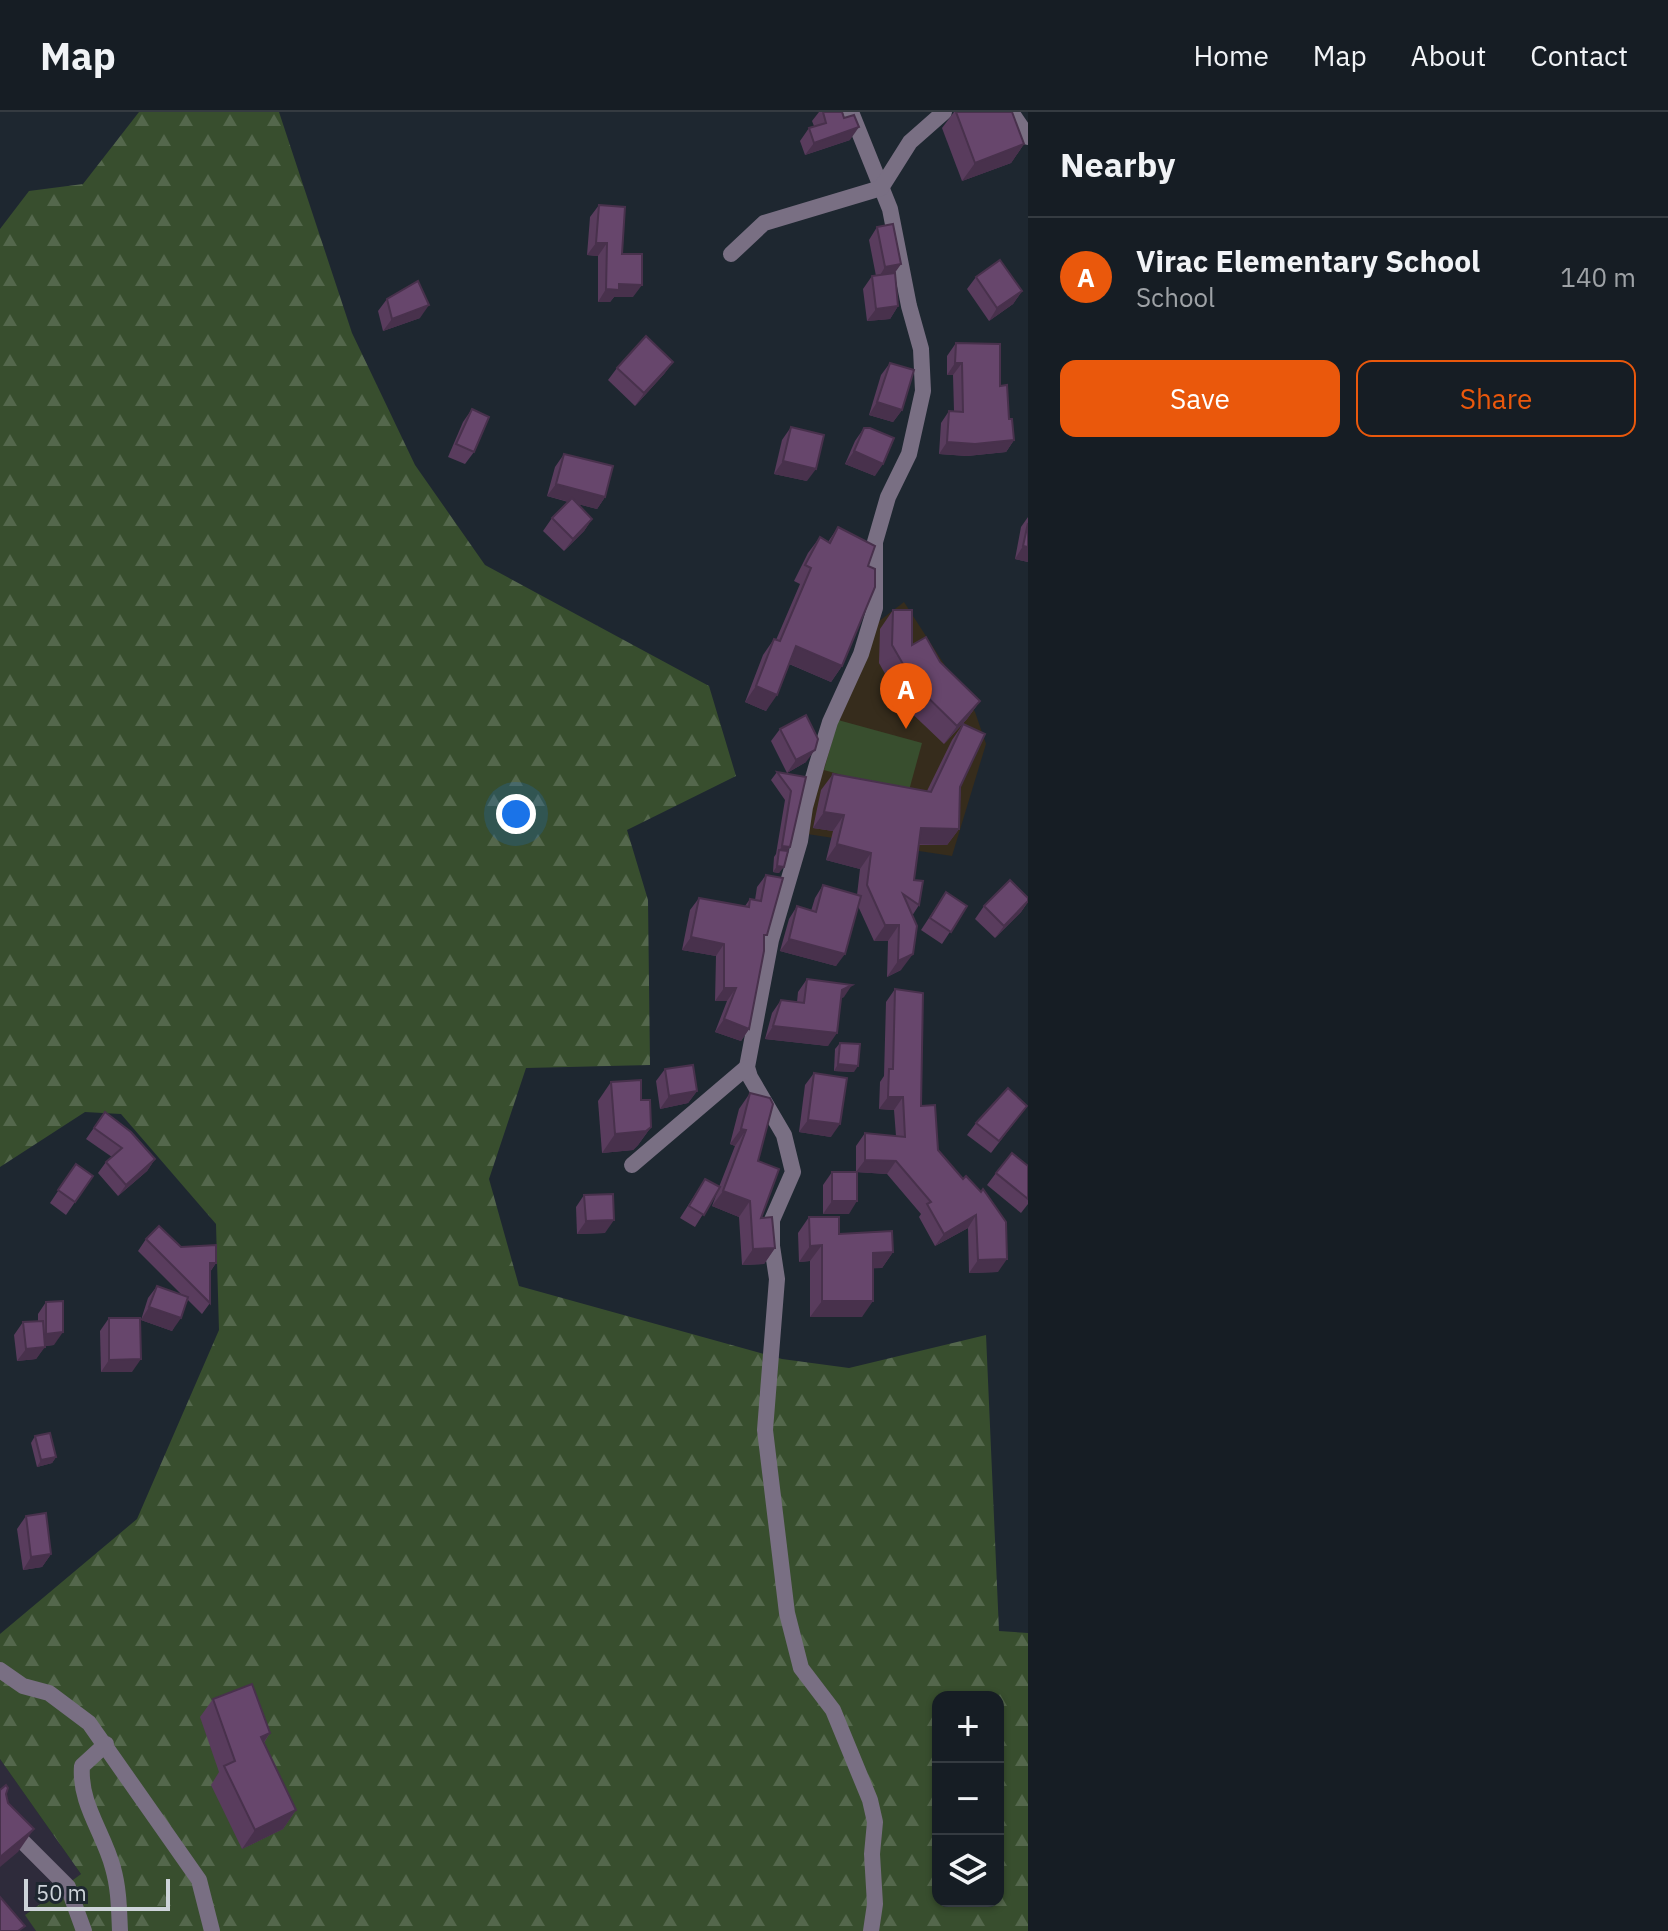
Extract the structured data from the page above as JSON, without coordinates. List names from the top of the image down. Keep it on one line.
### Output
{"scale_bar":"50 m","page":{"header":"Map","nav":["Home","Map","About","Contact"],"heading":"Nearby","list":[{"mark":"A","name":"Virac Elementary School","note":"School","value":"140 m"}],"buttons":["Save","Share"],"pins":"A","map_buttons":["+","−"],"scale":"50 m"}}
